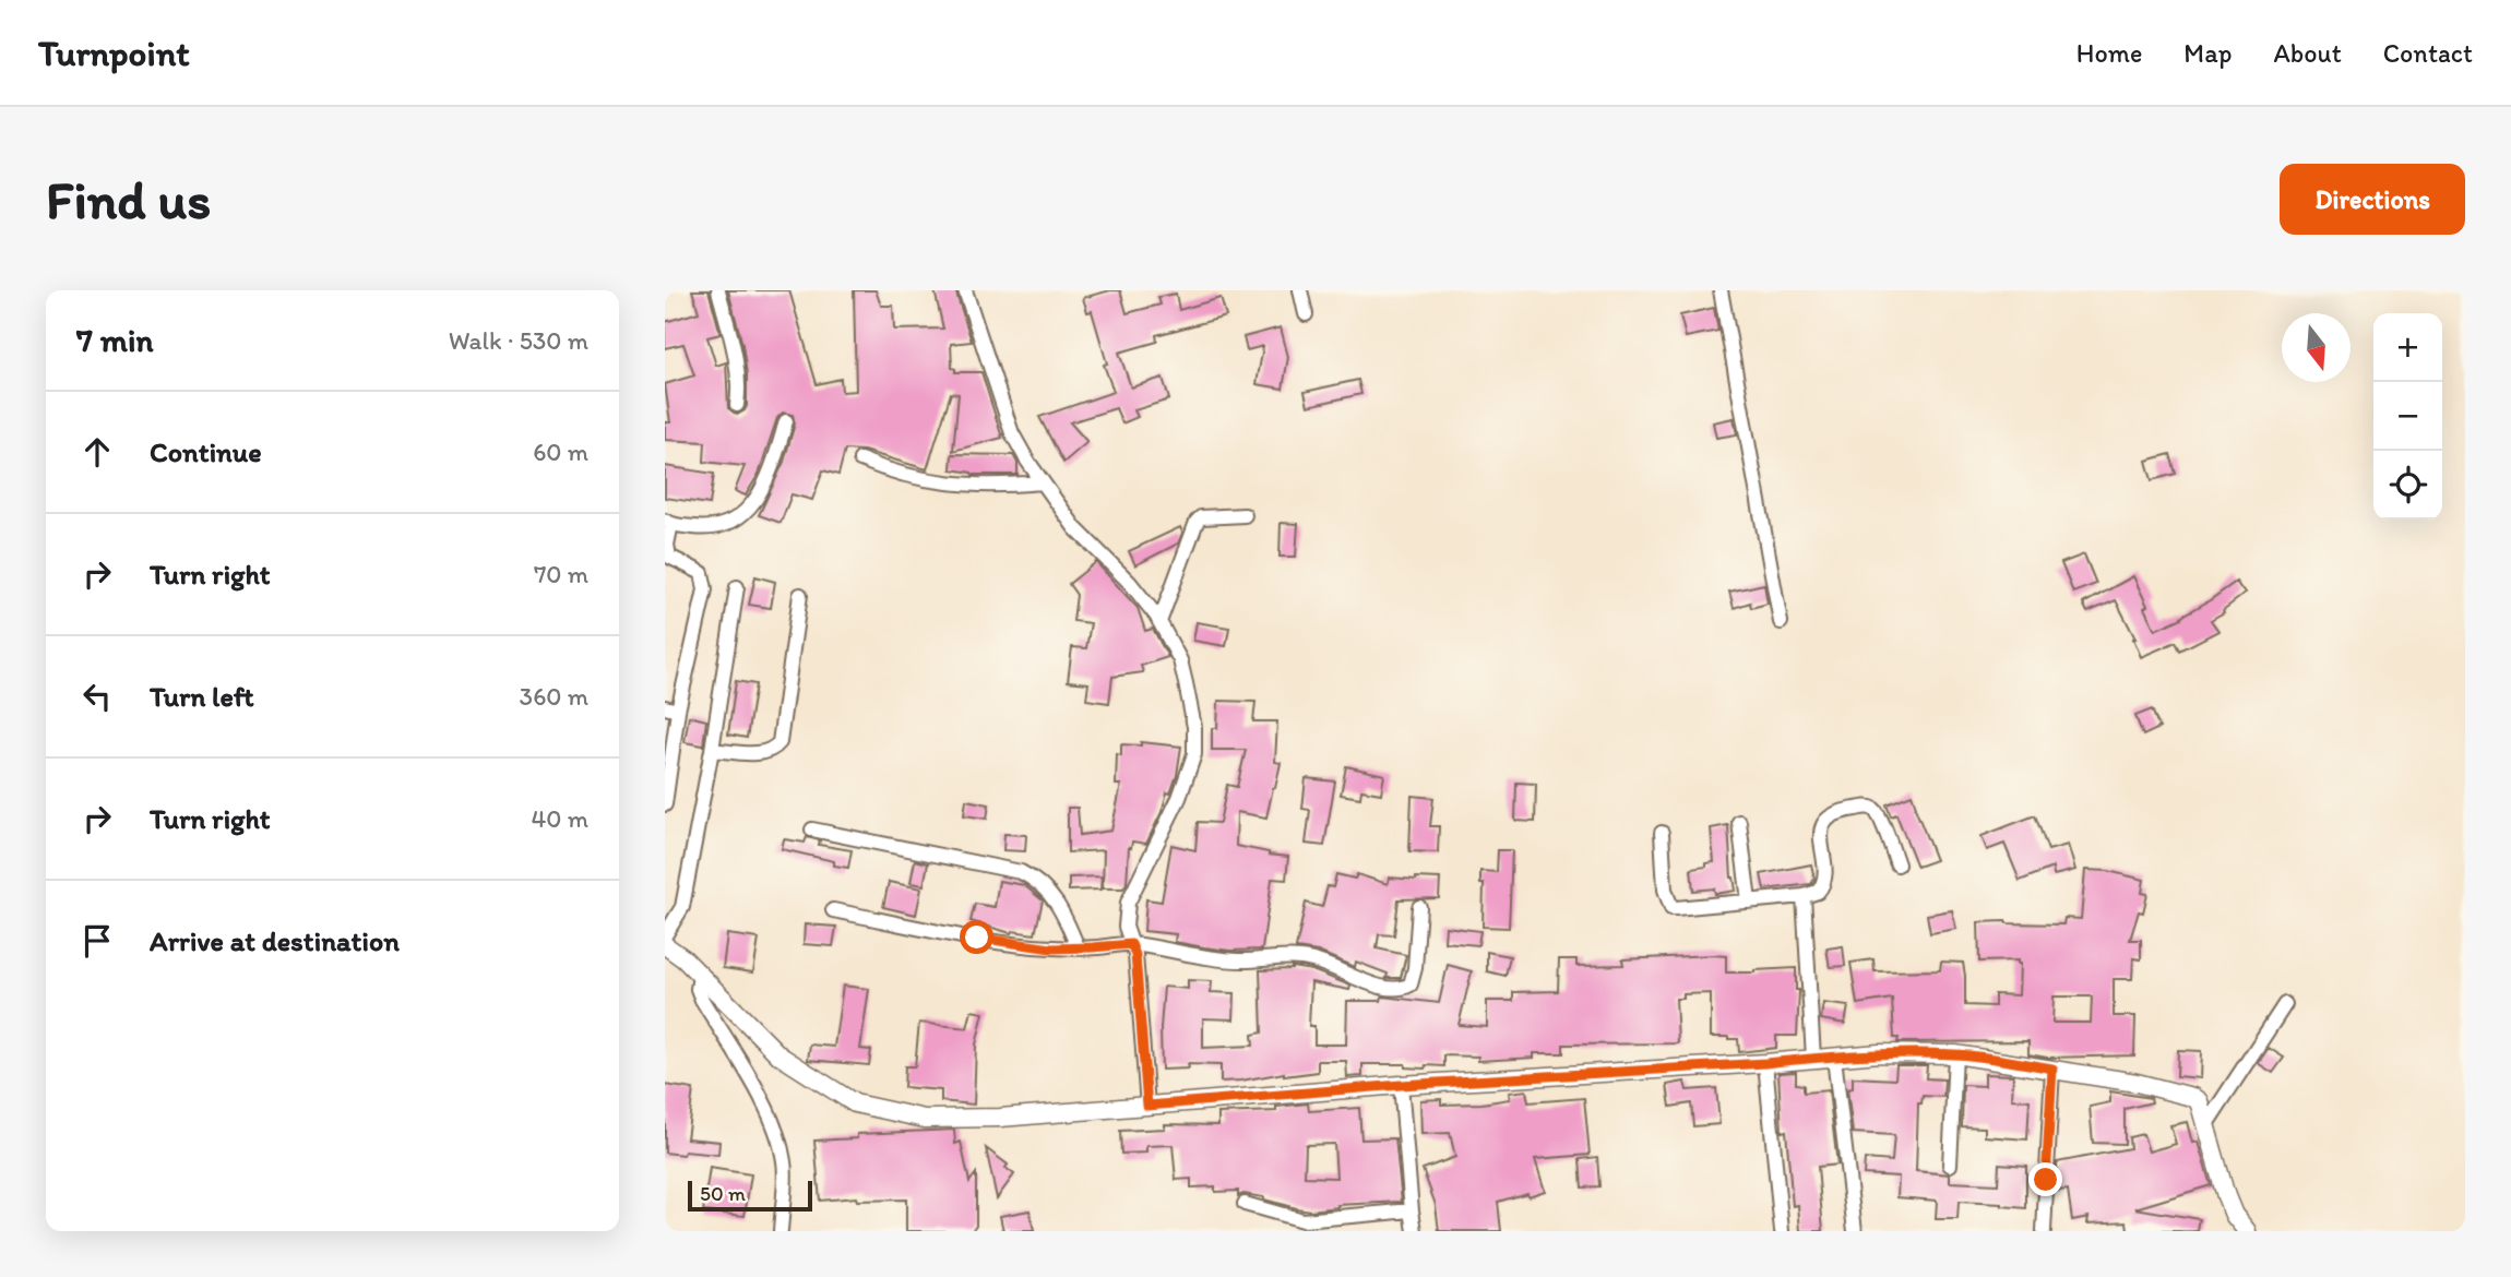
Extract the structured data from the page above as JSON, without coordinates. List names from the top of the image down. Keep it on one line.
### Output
{"scale_bar":"50 m","north":"bottom","page":{"header":"Turnpoint","nav":["Home","Map","About","Contact"],"buttons":"Directions","title":"Find us","heading":["7 min","Walk · 530 m"],"map_buttons":["+","−"],"list":[["Continue","60 m"],["Turn right","70 m"],["Turn left","360 m"],["Turn right","40 m"],"Arrive at destination"],"scale":"50 m"}}
